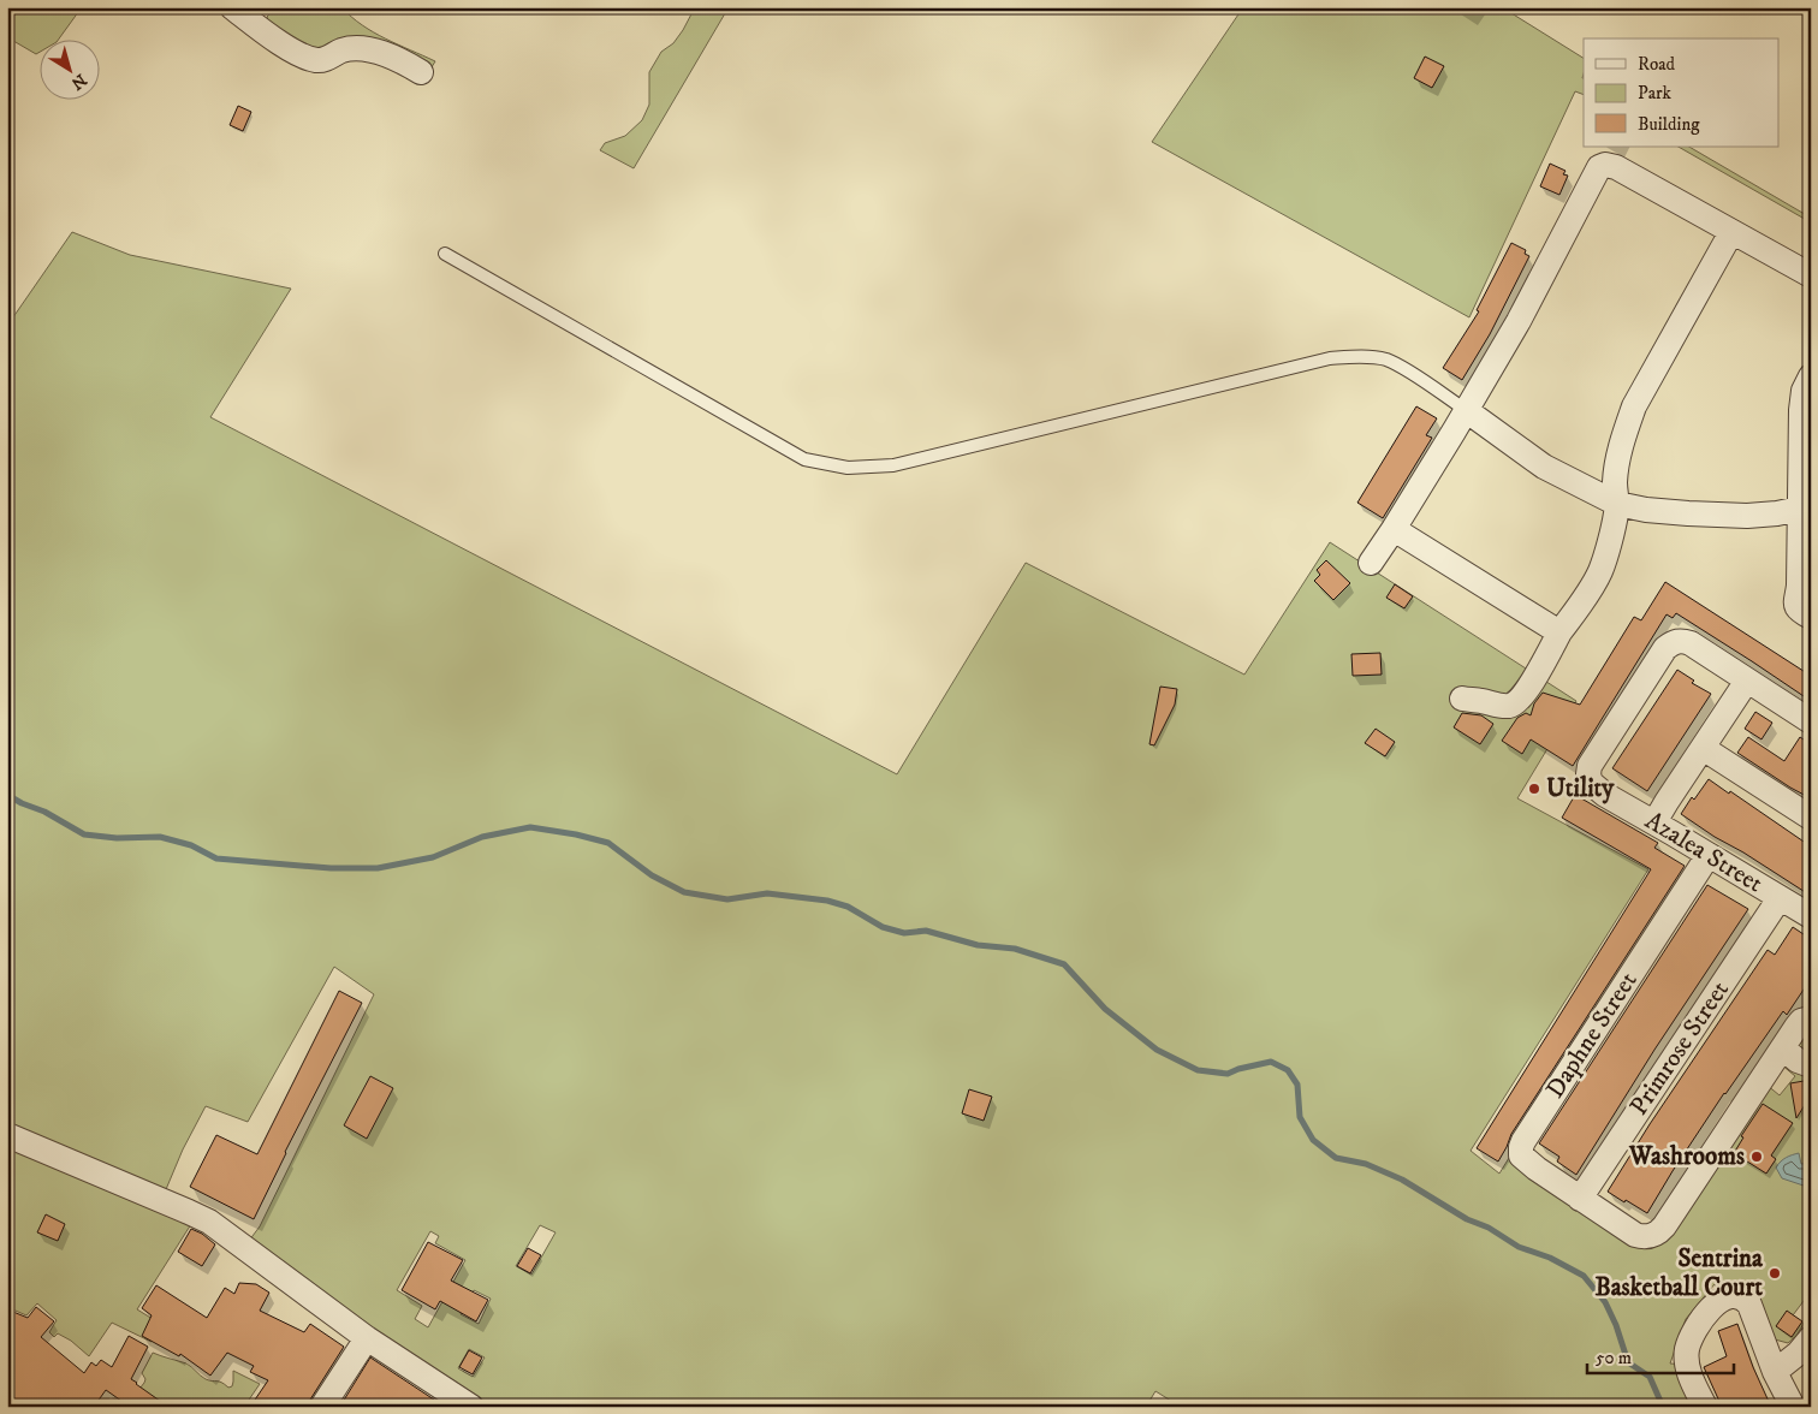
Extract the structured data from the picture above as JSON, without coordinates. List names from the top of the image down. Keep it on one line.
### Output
{"streets":{"street":["Azalea Street","Daphne Street","Primrose Street"]},"crossings":[["Azalea Street","Daphne Street"],["Azalea Street","Primrose Street"],["Daphne Street","Primrose Street"]],"places":["Utility","Washrooms","Sentrina Basketball Court"],"legend":["Road","Park","Building"],"scale_bar":"50 m","north":"bottom right"}
